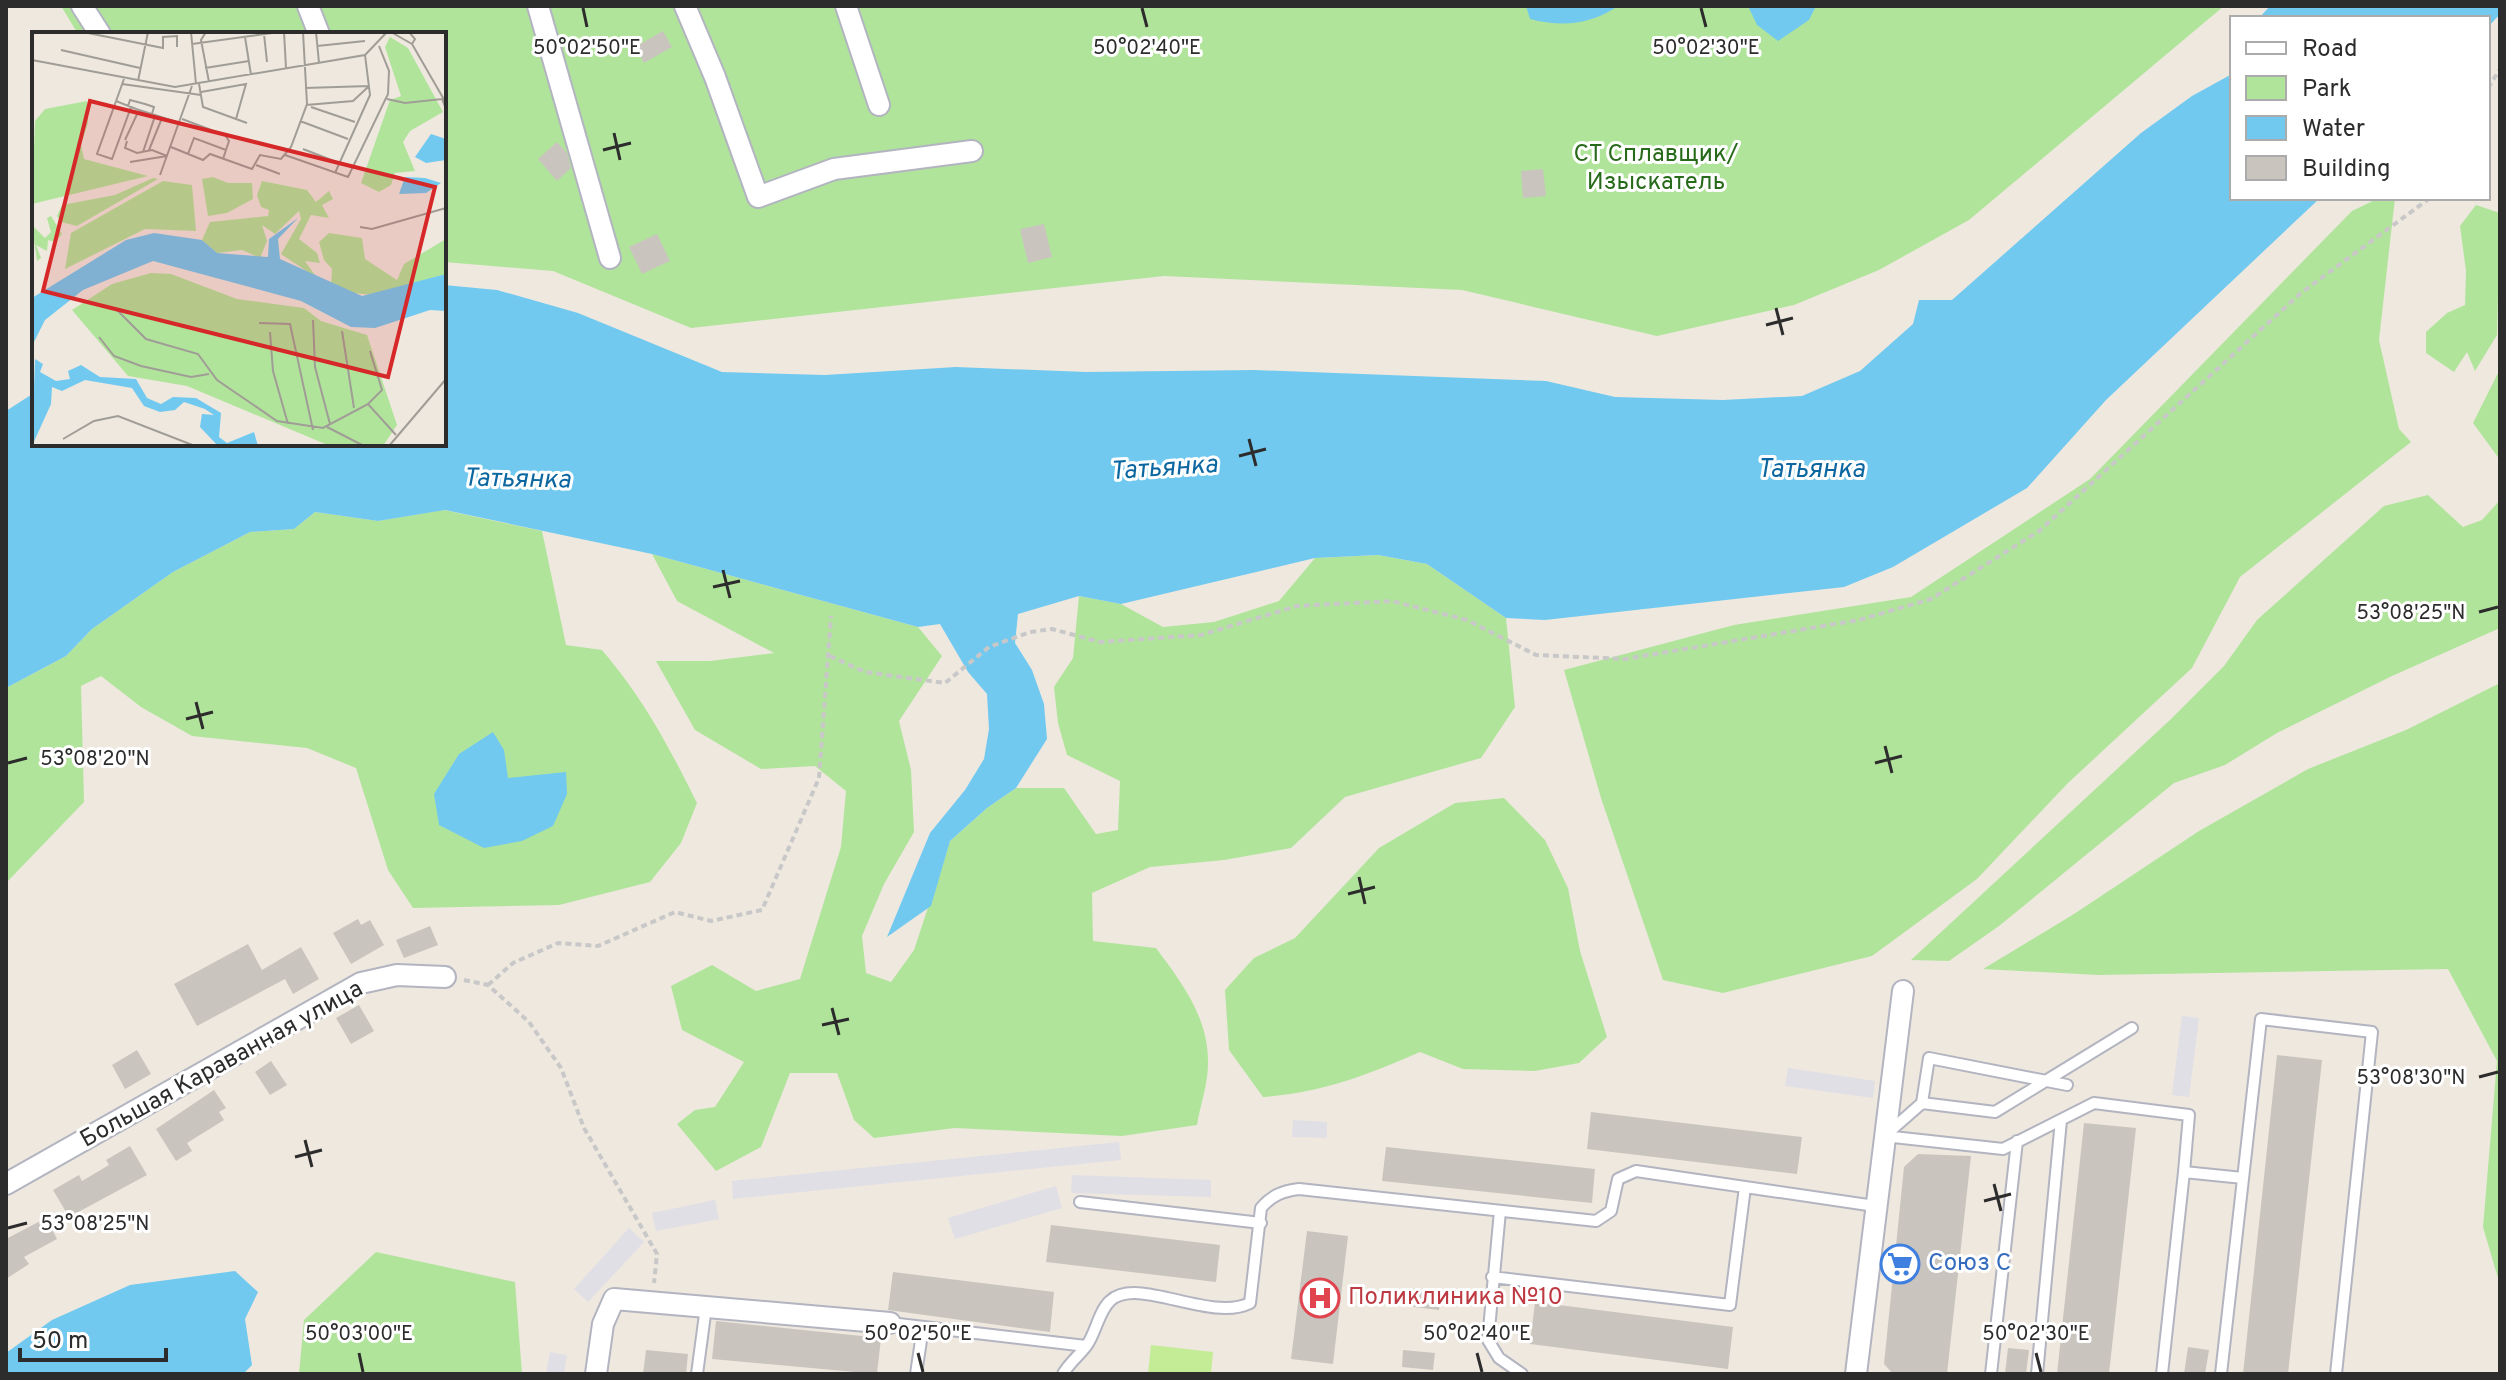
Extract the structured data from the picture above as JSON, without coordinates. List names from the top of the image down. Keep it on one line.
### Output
{"streets":{"street":["Большая Караванная улица"]},"water":["Татьянка"],"parks":["СТ Сплавщик/ Изыскатель"],"places":{"supermarket":["Союз С"],"hospital":["Поликлиника №10"]},"legend":["Road","Park","Water","Building"],"scale_bar":"50 m","coordinates":["50°02'50\"E","50°02'40\"E","50°02'30\"E","53°08'25\"N","53°08'20\"N","53°08'30\"N","50°03'00\"E"]}
